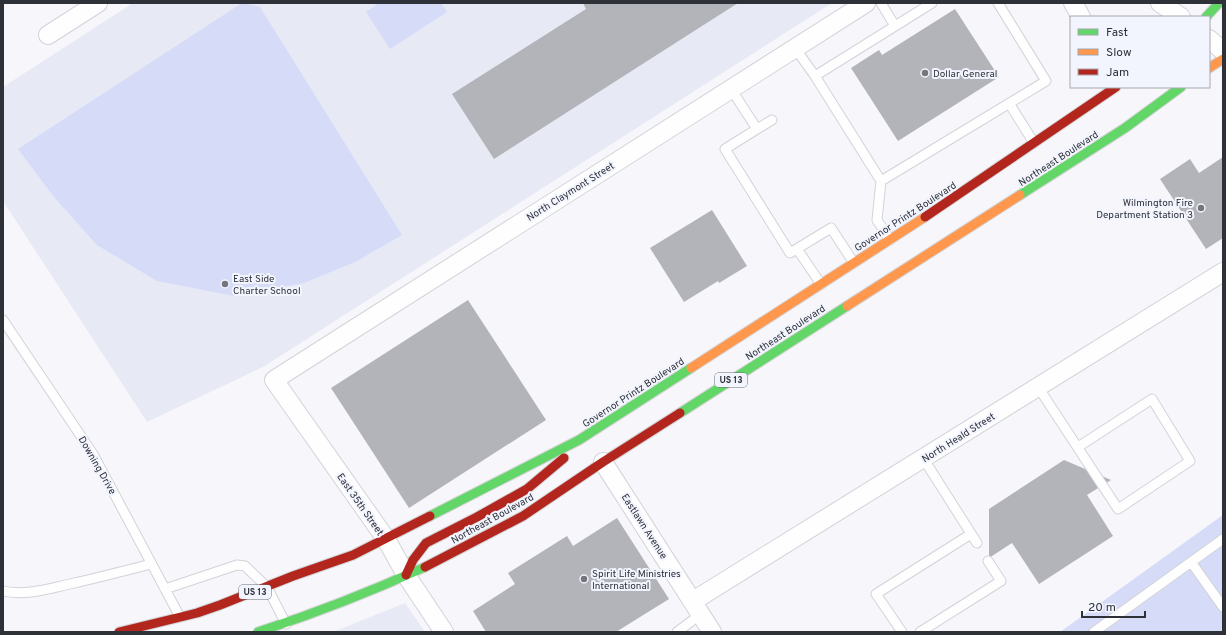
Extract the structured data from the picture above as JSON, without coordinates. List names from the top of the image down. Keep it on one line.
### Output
{"streets":{"main road":["Northeast Boulevard","Governor Printz Boulevard","US 13"],"street":["North Claymont Street","North Heald Street","East 35th Street","Eastlawn Avenue"],"lane":["Downing Drive"]},"crossings":[["Northeast Boulevard","East 35th Street"],["Northeast Boulevard","Eastlawn Avenue"],["North Claymont Street","East 35th Street"],["Governor Printz Boulevard","Downing Drive"],["Governor Printz Boulevard","East 35th Street"],["North Heald Street","Eastlawn Avenue"]],"places":["Dollar General","Wilmington Fire Department Station 3","East Side Charter School","Spirit Life Ministries International"],"legend":["Fast","Slow","Jam"],"scale_bar":"20 m"}
